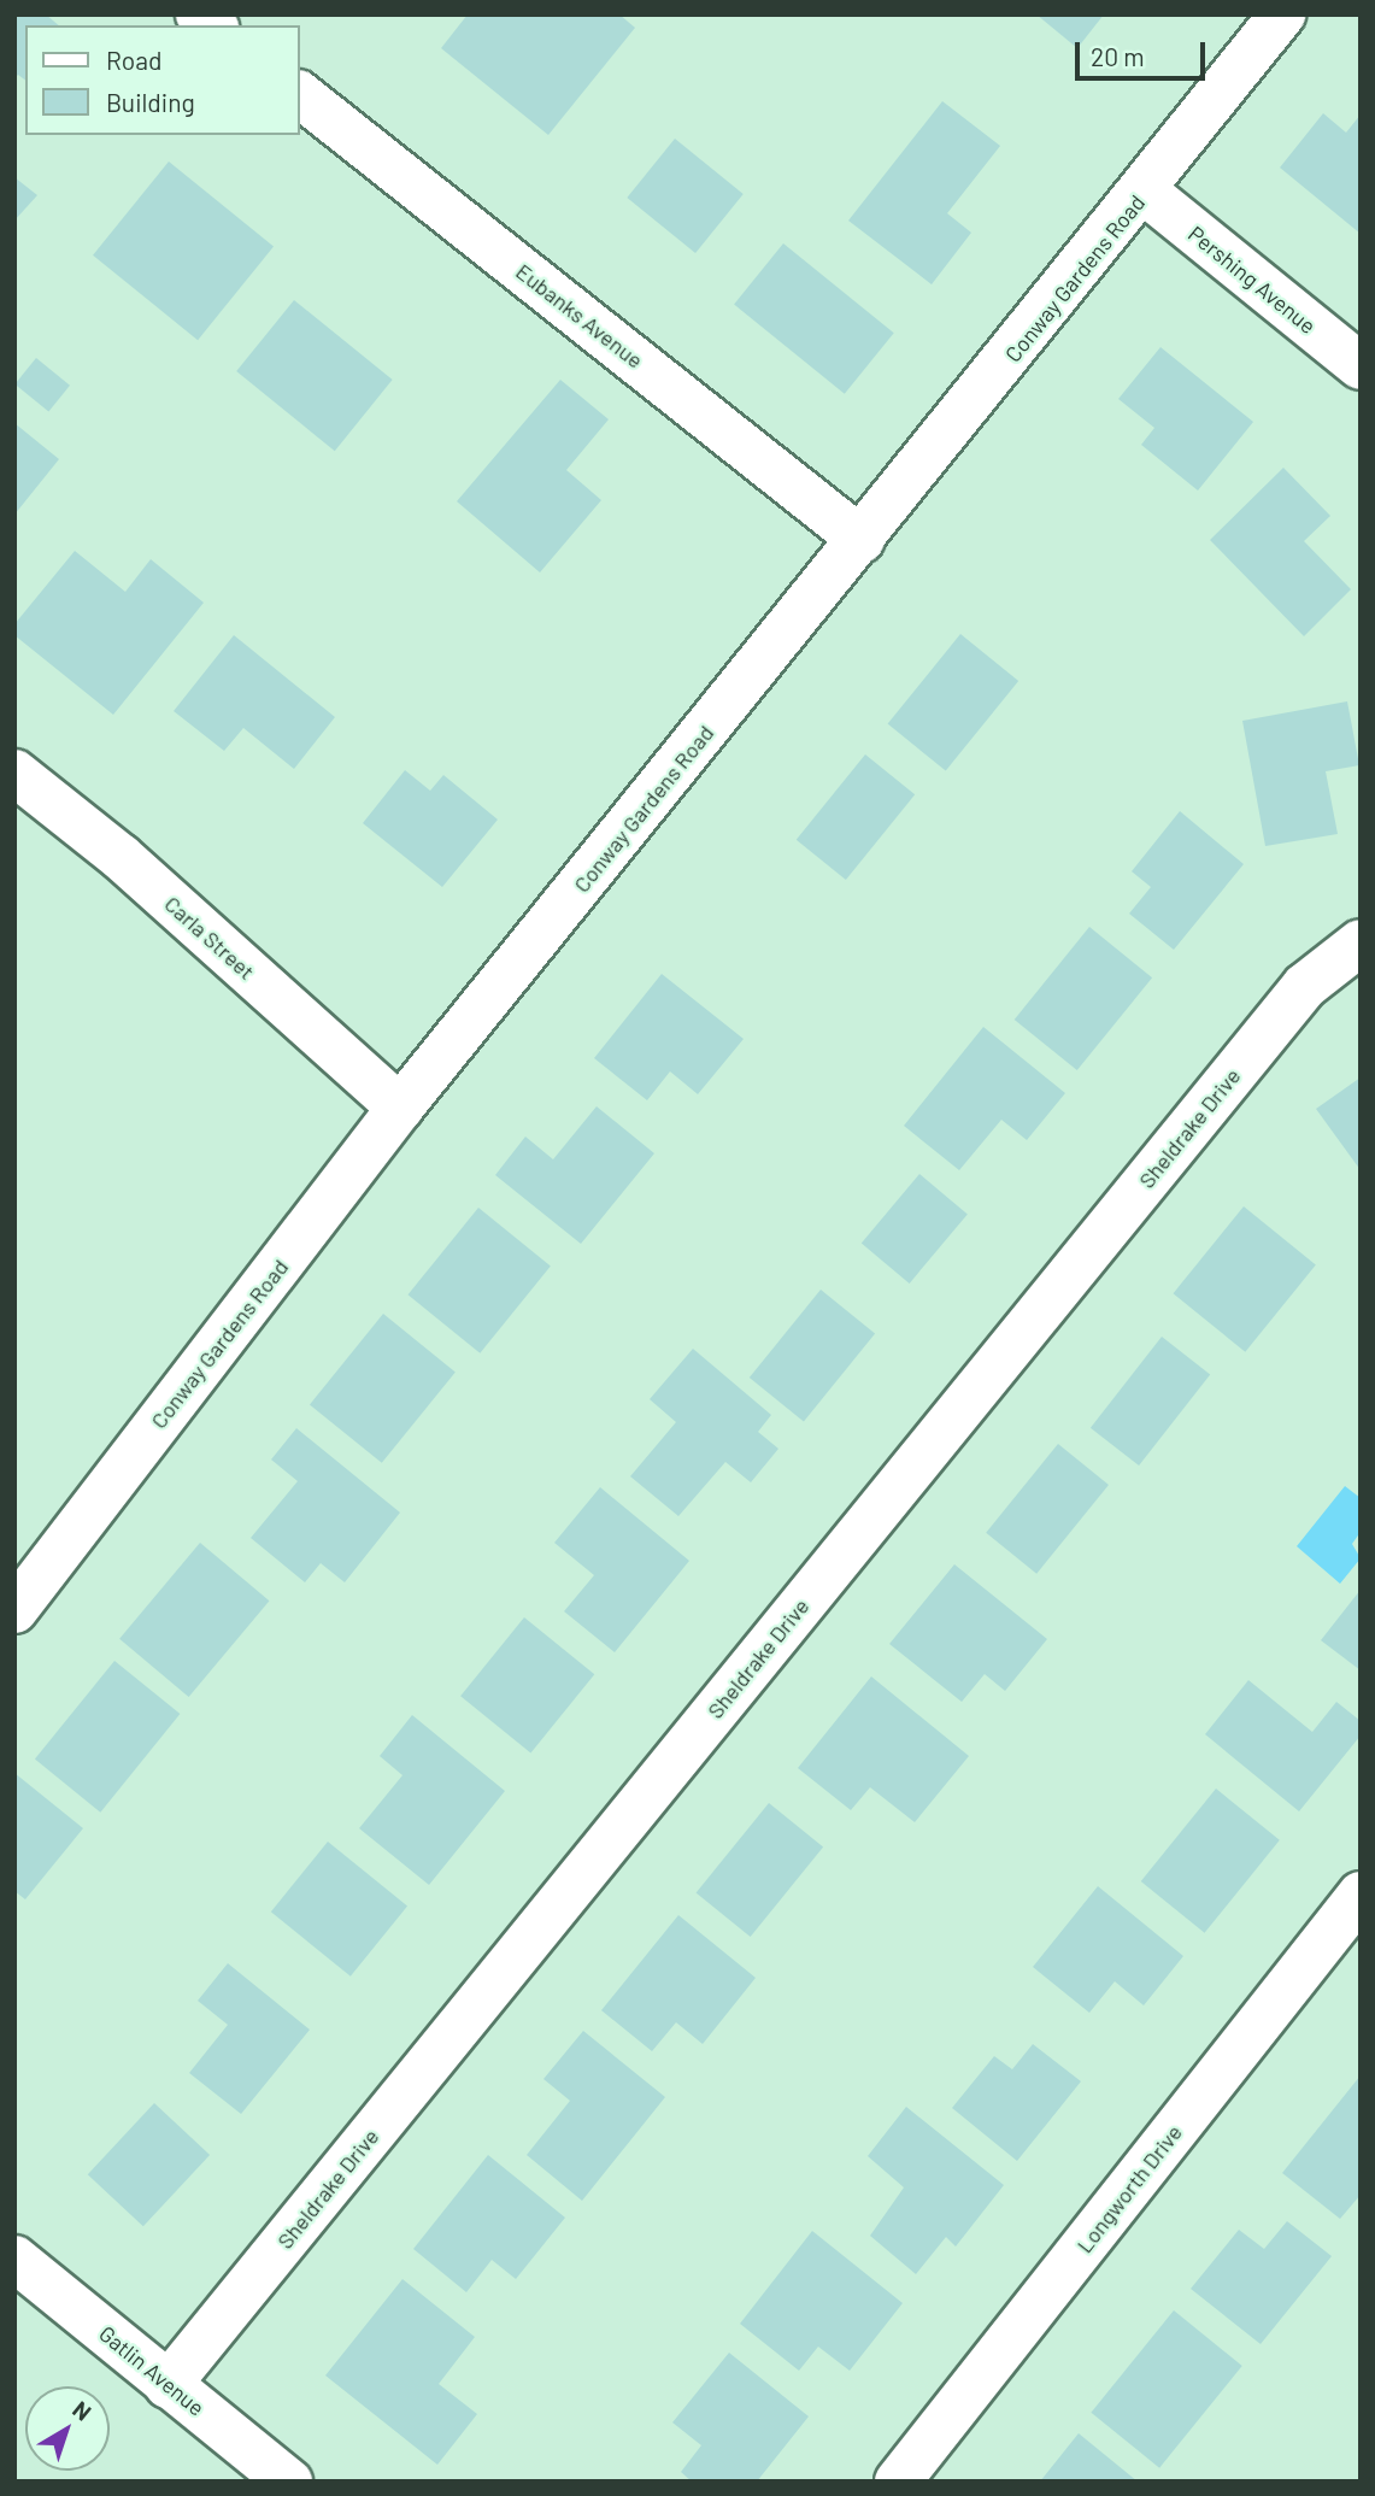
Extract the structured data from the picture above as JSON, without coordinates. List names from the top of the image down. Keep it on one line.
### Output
{"streets":{"street":["Conway Gardens Road","Pershing Avenue","Eubanks Avenue","Carla Street","Sheldrake Drive","Longworth Drive","Gatlin Avenue"]},"crossings":[["Conway Gardens Road","Pershing Avenue"],["Conway Gardens Road","Eubanks Avenue"],["Conway Gardens Road","Carla Street"],["Sheldrake Drive","Gatlin Avenue"]],"legend":["Road","Building"],"scale_bar":"20 m","north":"top right"}
